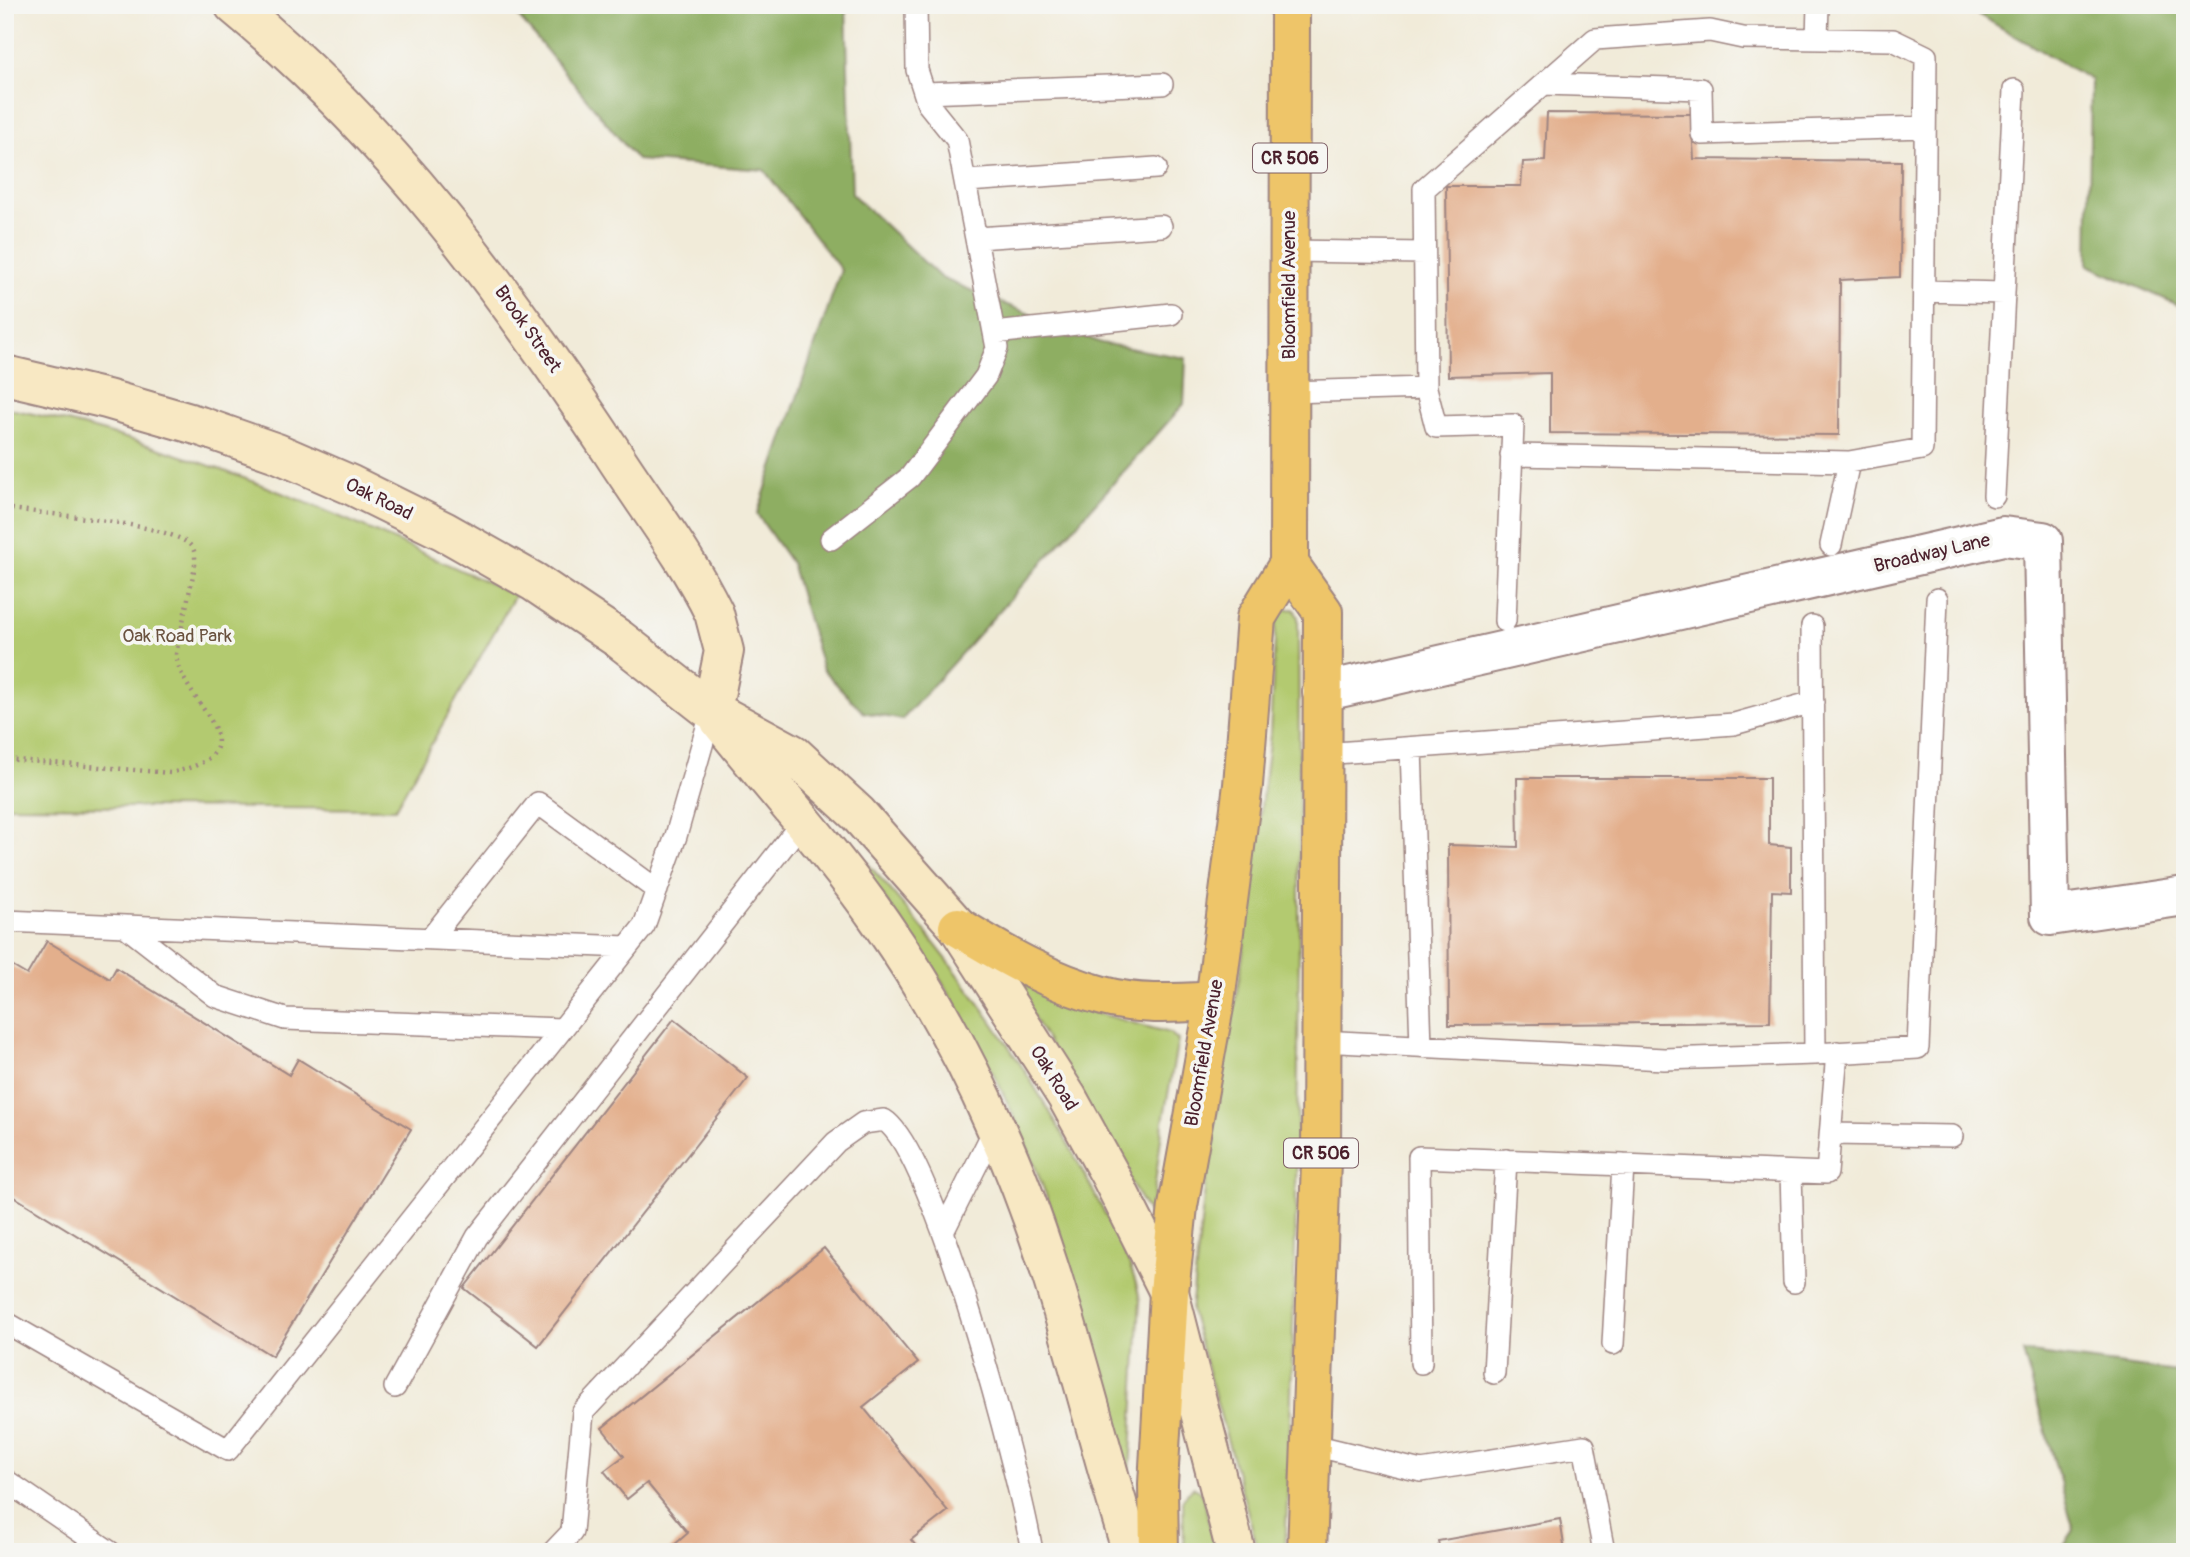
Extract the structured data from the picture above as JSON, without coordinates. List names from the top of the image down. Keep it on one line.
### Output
{"streets":{"main road":["CR 506","Bloomfield Avenue"],"street":["Brook Street","Oak Road","Broadway Lane"]},"crossings":[["CR 506","Bloomfield Avenue"],["CR 506","Broadway Lane"],["Bloomfield Avenue","Oak Road"],["Brook Street","Oak Road"]],"parks":["Oak Road Park"]}
